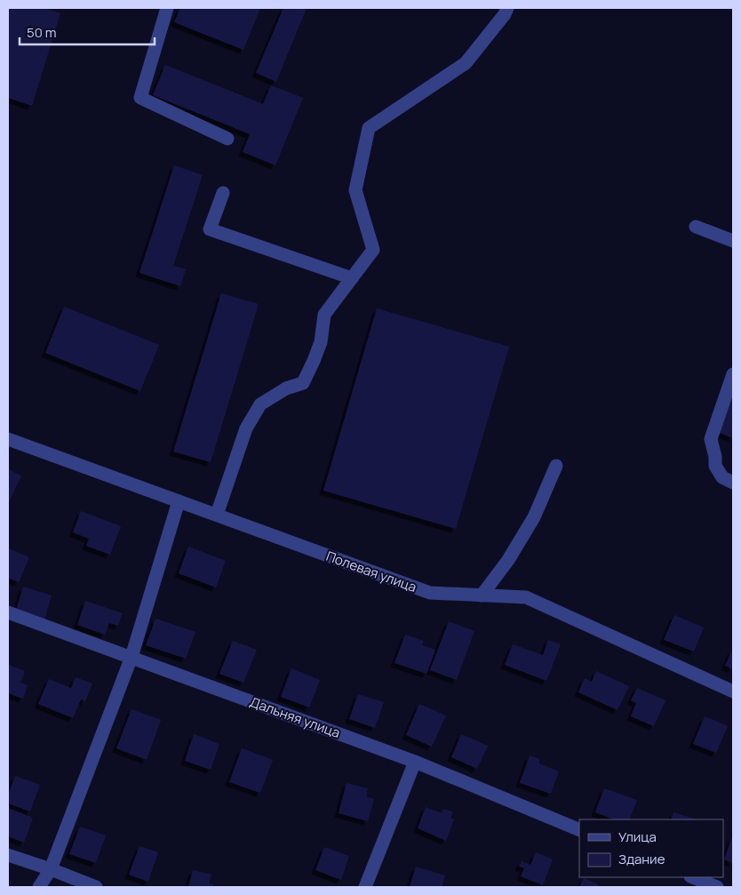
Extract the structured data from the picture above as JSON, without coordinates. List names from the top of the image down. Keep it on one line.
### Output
{"streets":{"street":["Полевая улица","Дальняя улица"]},"legend":["Улица","Здание"],"scale_bar":"50 m"}
